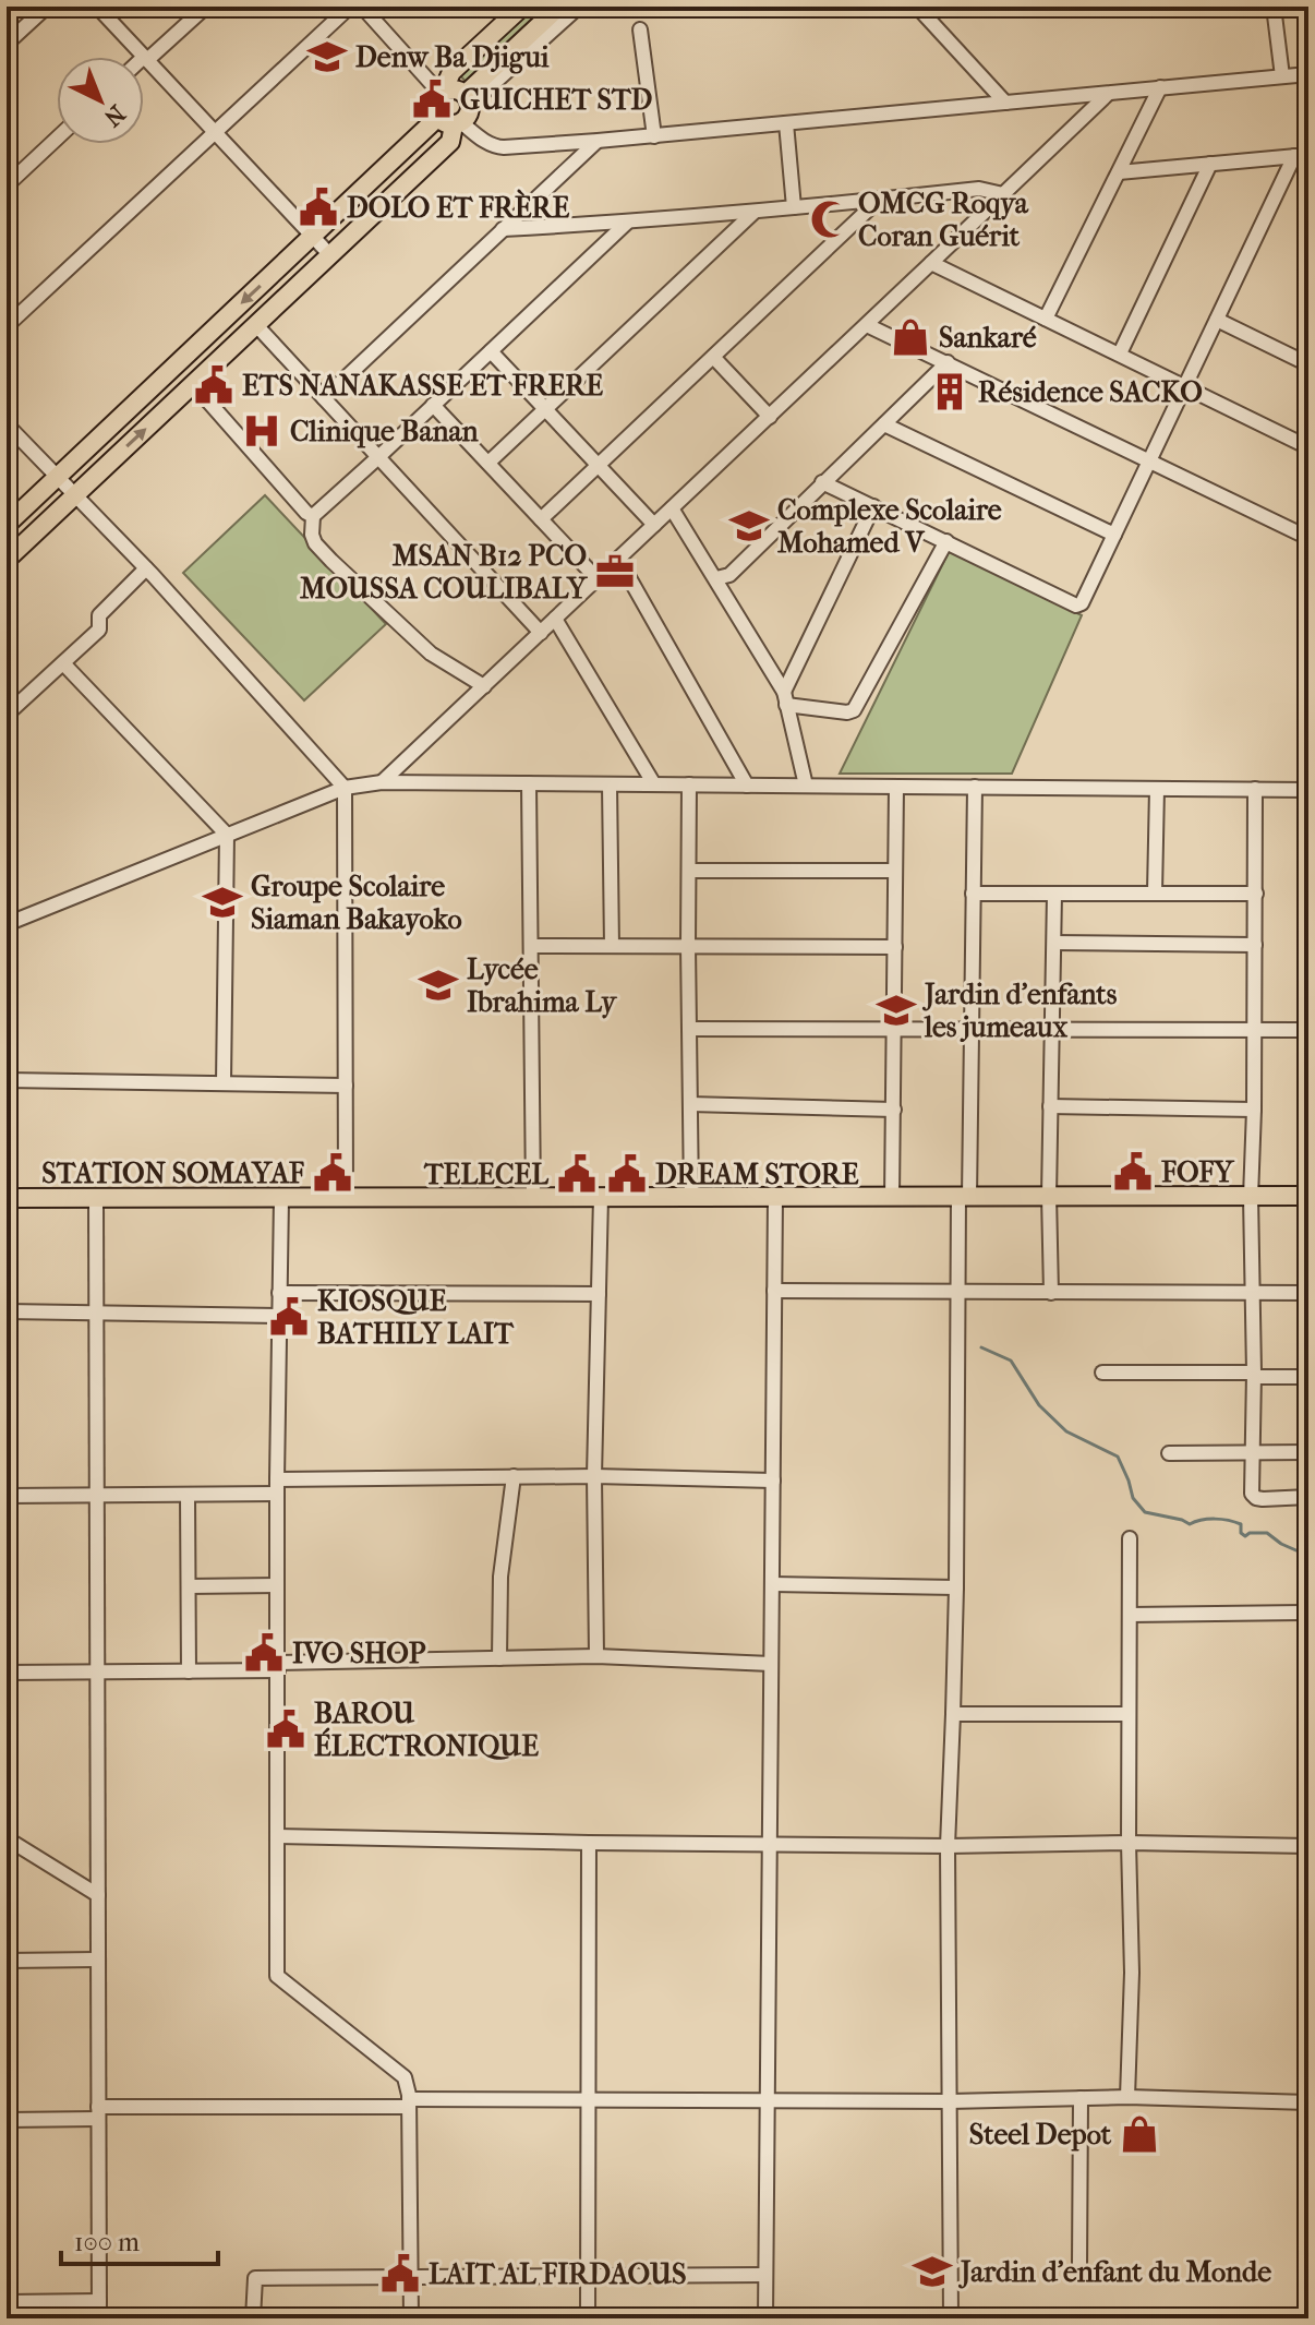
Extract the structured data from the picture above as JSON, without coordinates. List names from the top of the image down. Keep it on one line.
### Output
{"places":{"school or university":["Denw Ba Djigui","Complexe Scolaire Mohamed V","Groupe Scolaire Siaman Bakayoko","Lycée Ibrahima Ly","Jardin d'enfants les jumeaux","Jardin d'enfant du Monde"],"public building":["GUICHET STD","DOLO ET FRÈRE","ETS NANAKASSE ET FRERE","FOFY","STATION SOMAYAF","TELECEL","DREAM STORE","KIOSQUE BATHILY LAIT","IVO SHOP","BAROU ÉLECTRONIQUE","LAIT AL FIRDAOUS"],"mosque":["OMCG Roqya Coran Guérit"],"shop":["Sankaré","Steel Depot"],"building":["Résidence SACKO"],"hospital":["Clinique Banan"],"office":["MSAN B12 PCO MOUSSA COULIBALY"]},"scale_bar":"100 m","north":"bottom right"}
